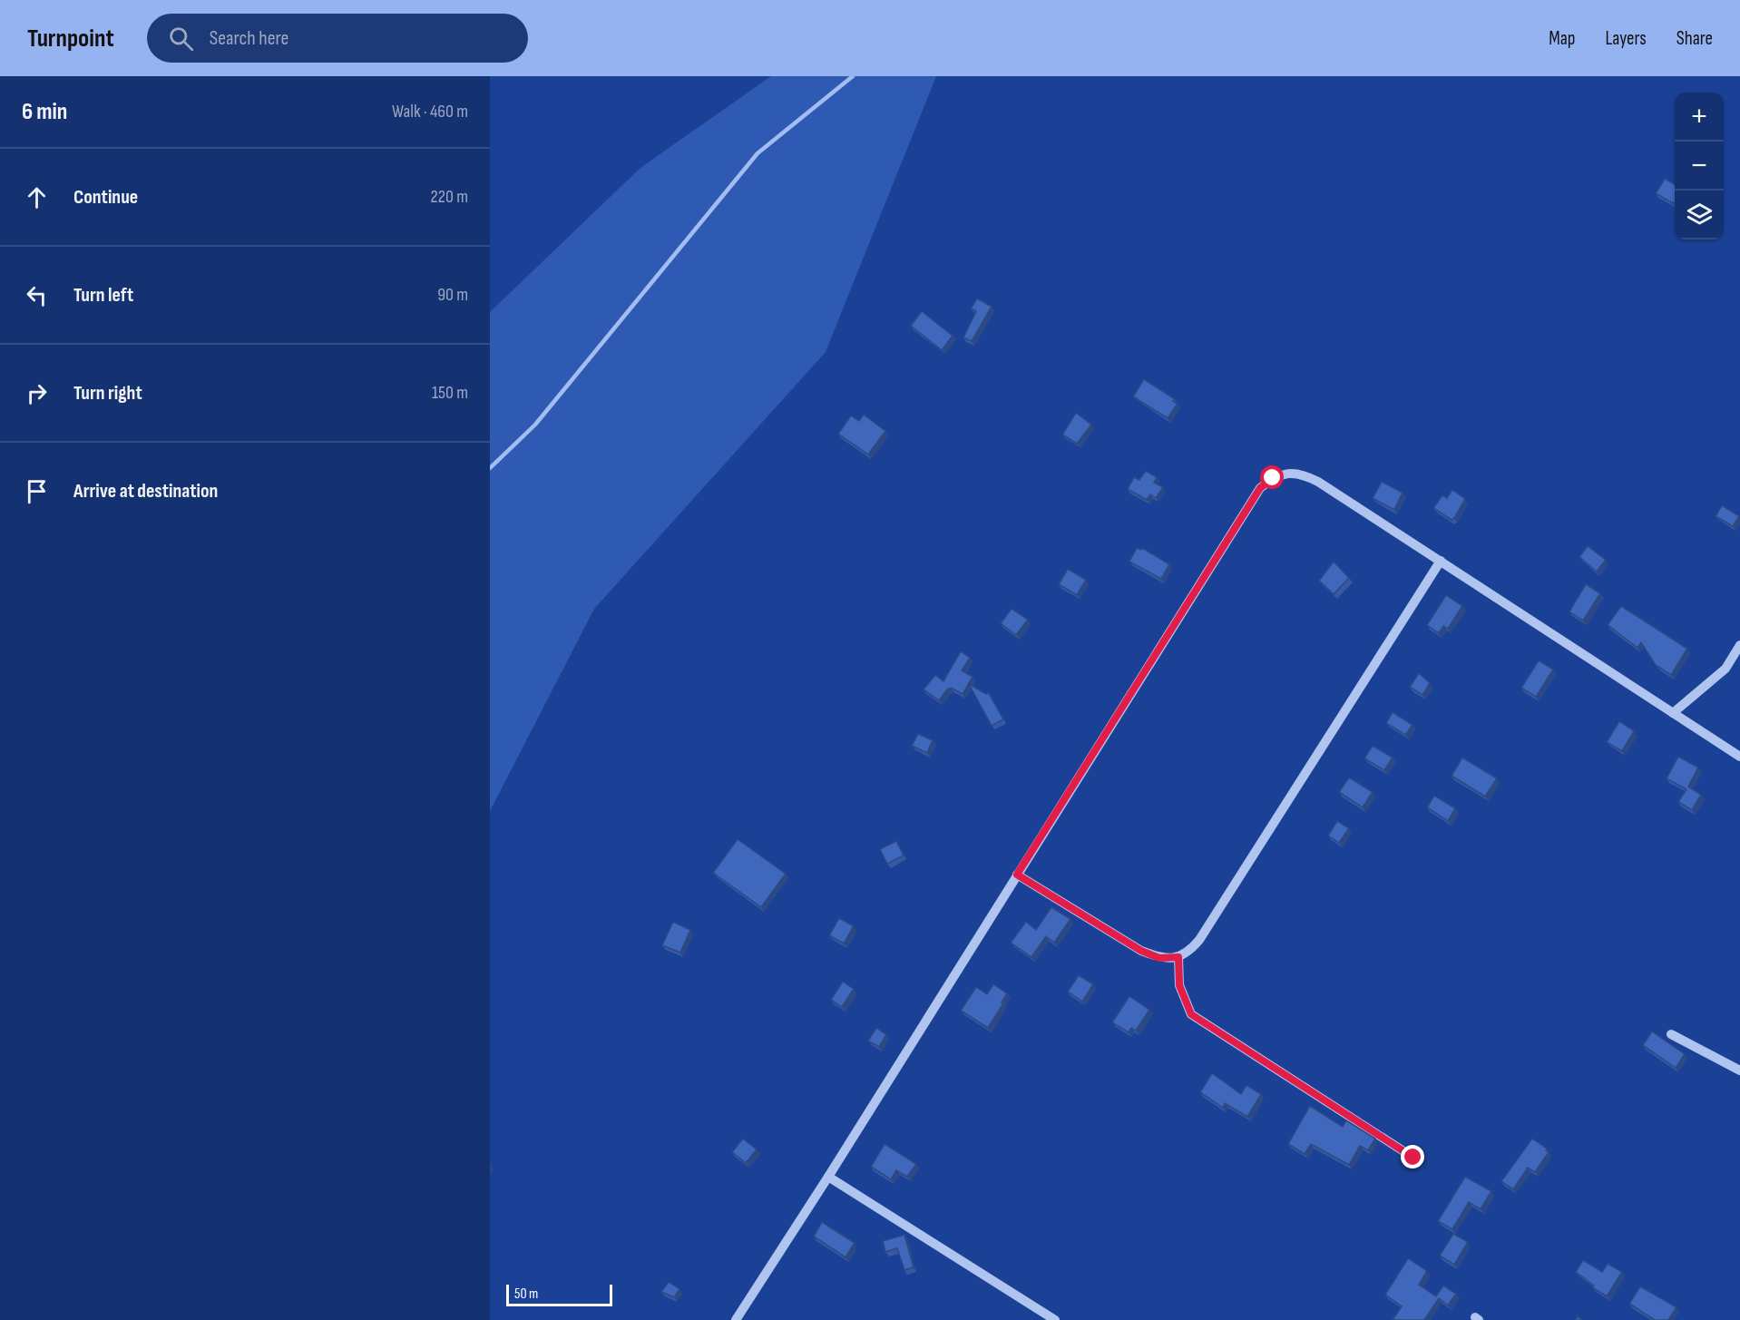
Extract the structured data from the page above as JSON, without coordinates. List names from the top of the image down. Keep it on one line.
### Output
{"scale_bar":"50 m","page":{"header":"Turnpoint","search":"Search here","nav":["Map","Layers","Share"],"heading":["6 min","Walk · 460 m"],"map_buttons":["+","−"],"list":[["Continue","220 m"],["Turn left","90 m"],["Turn right","150 m"],"Arrive at destination"],"scale":"50 m"}}
